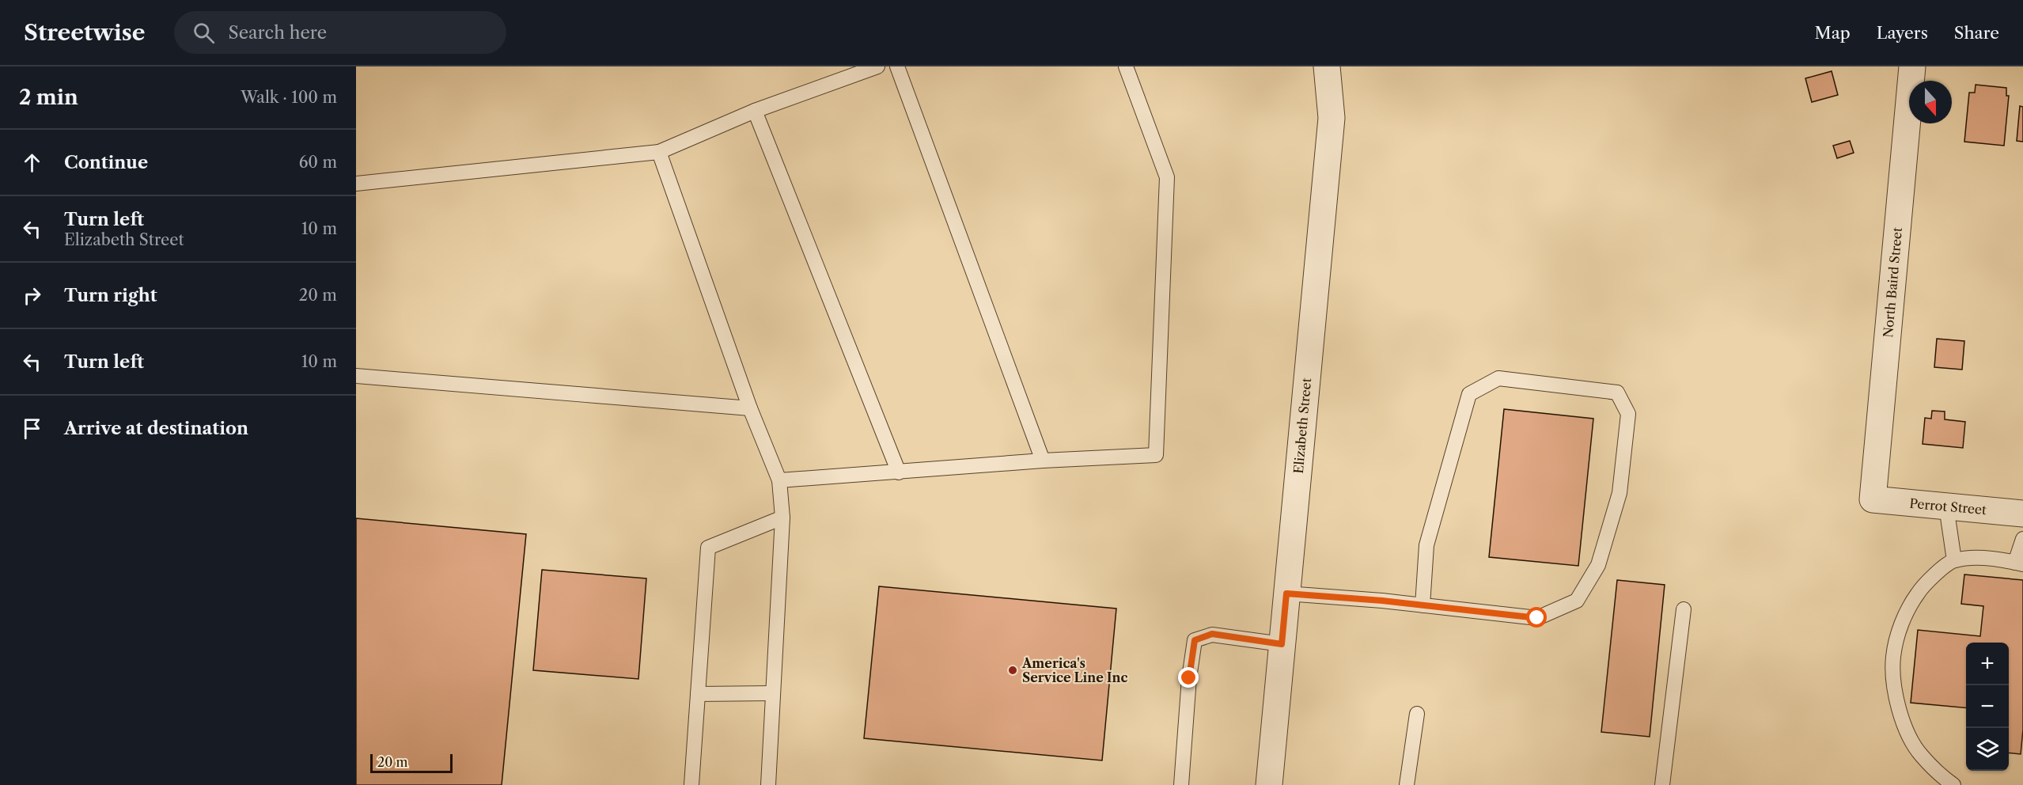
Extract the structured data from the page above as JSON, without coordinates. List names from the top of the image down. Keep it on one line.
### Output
{"streets":{"street":["North Baird Street","Elizabeth Street","Perrot Street"]},"crossings":[["North Baird Street","Perrot Street"]],"places":["America's Service Line Inc"],"scale_bar":"20 m","north":"bottom","page":{"header":"Streetwise","search":"Search here","nav":["Map","Layers","Share"],"heading":["2 min","Walk · 100 m"],"list":[["Continue","60 m"],["Turn left","Elizabeth Street","10 m"],["Turn right","20 m"],["Turn left","10 m"],"Arrive at destination"],"map_buttons":["+","−"],"scale":"20 m"}}
